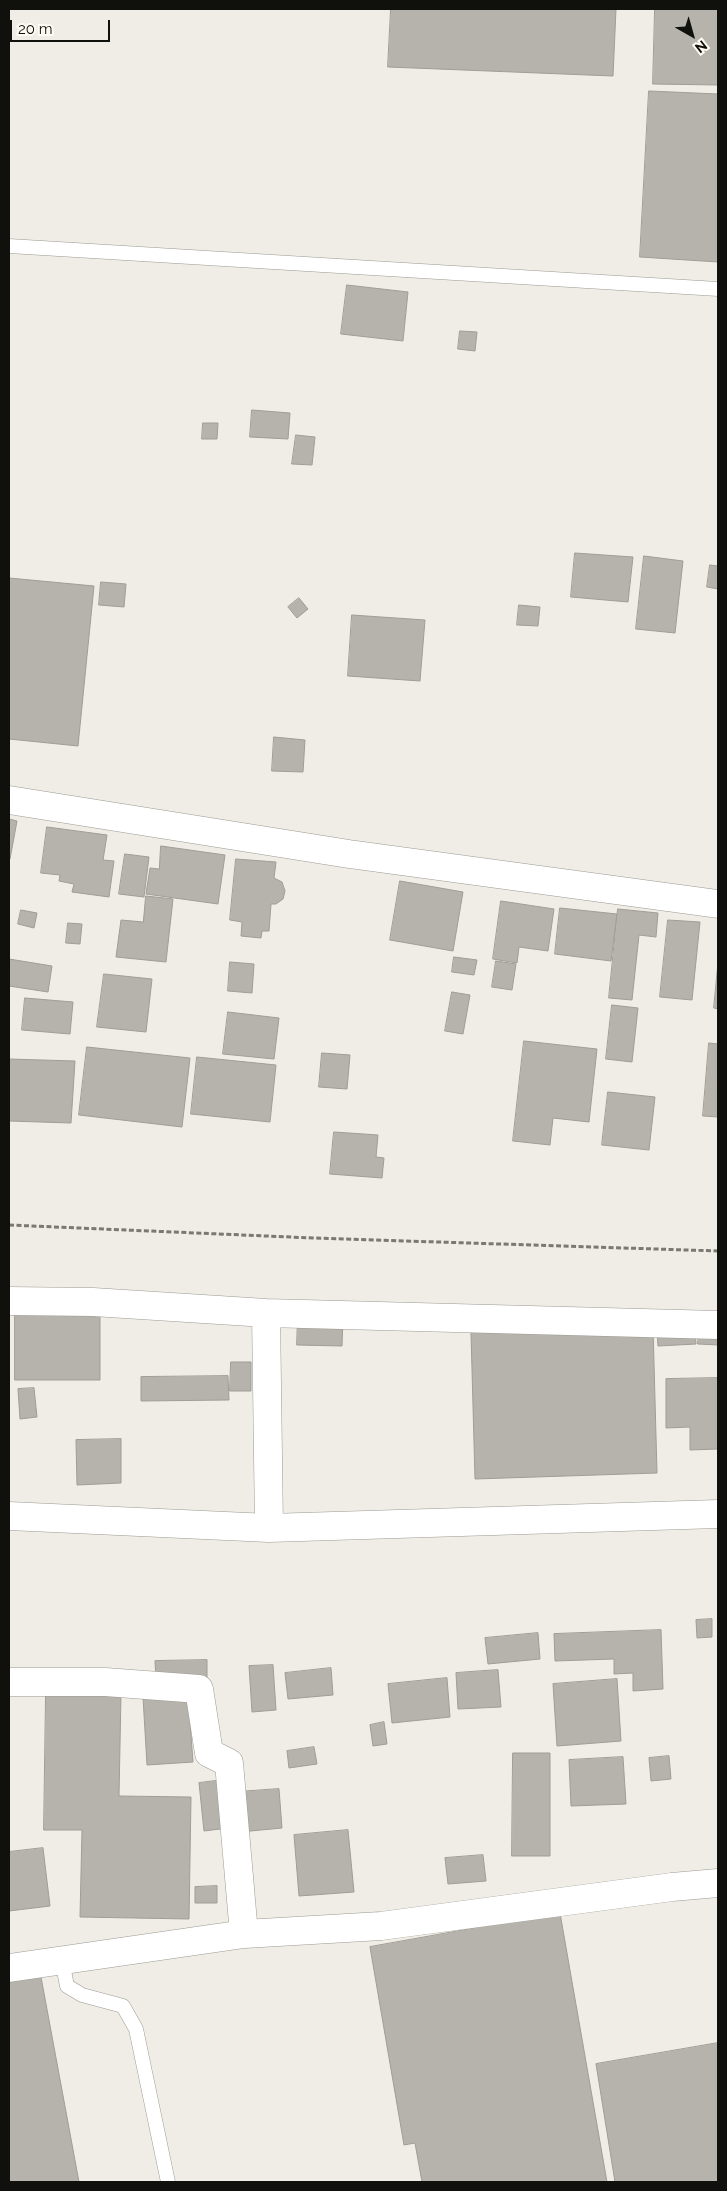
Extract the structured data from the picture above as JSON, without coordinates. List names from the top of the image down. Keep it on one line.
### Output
{"scale_bar":"20 m","north":"bottom right"}
